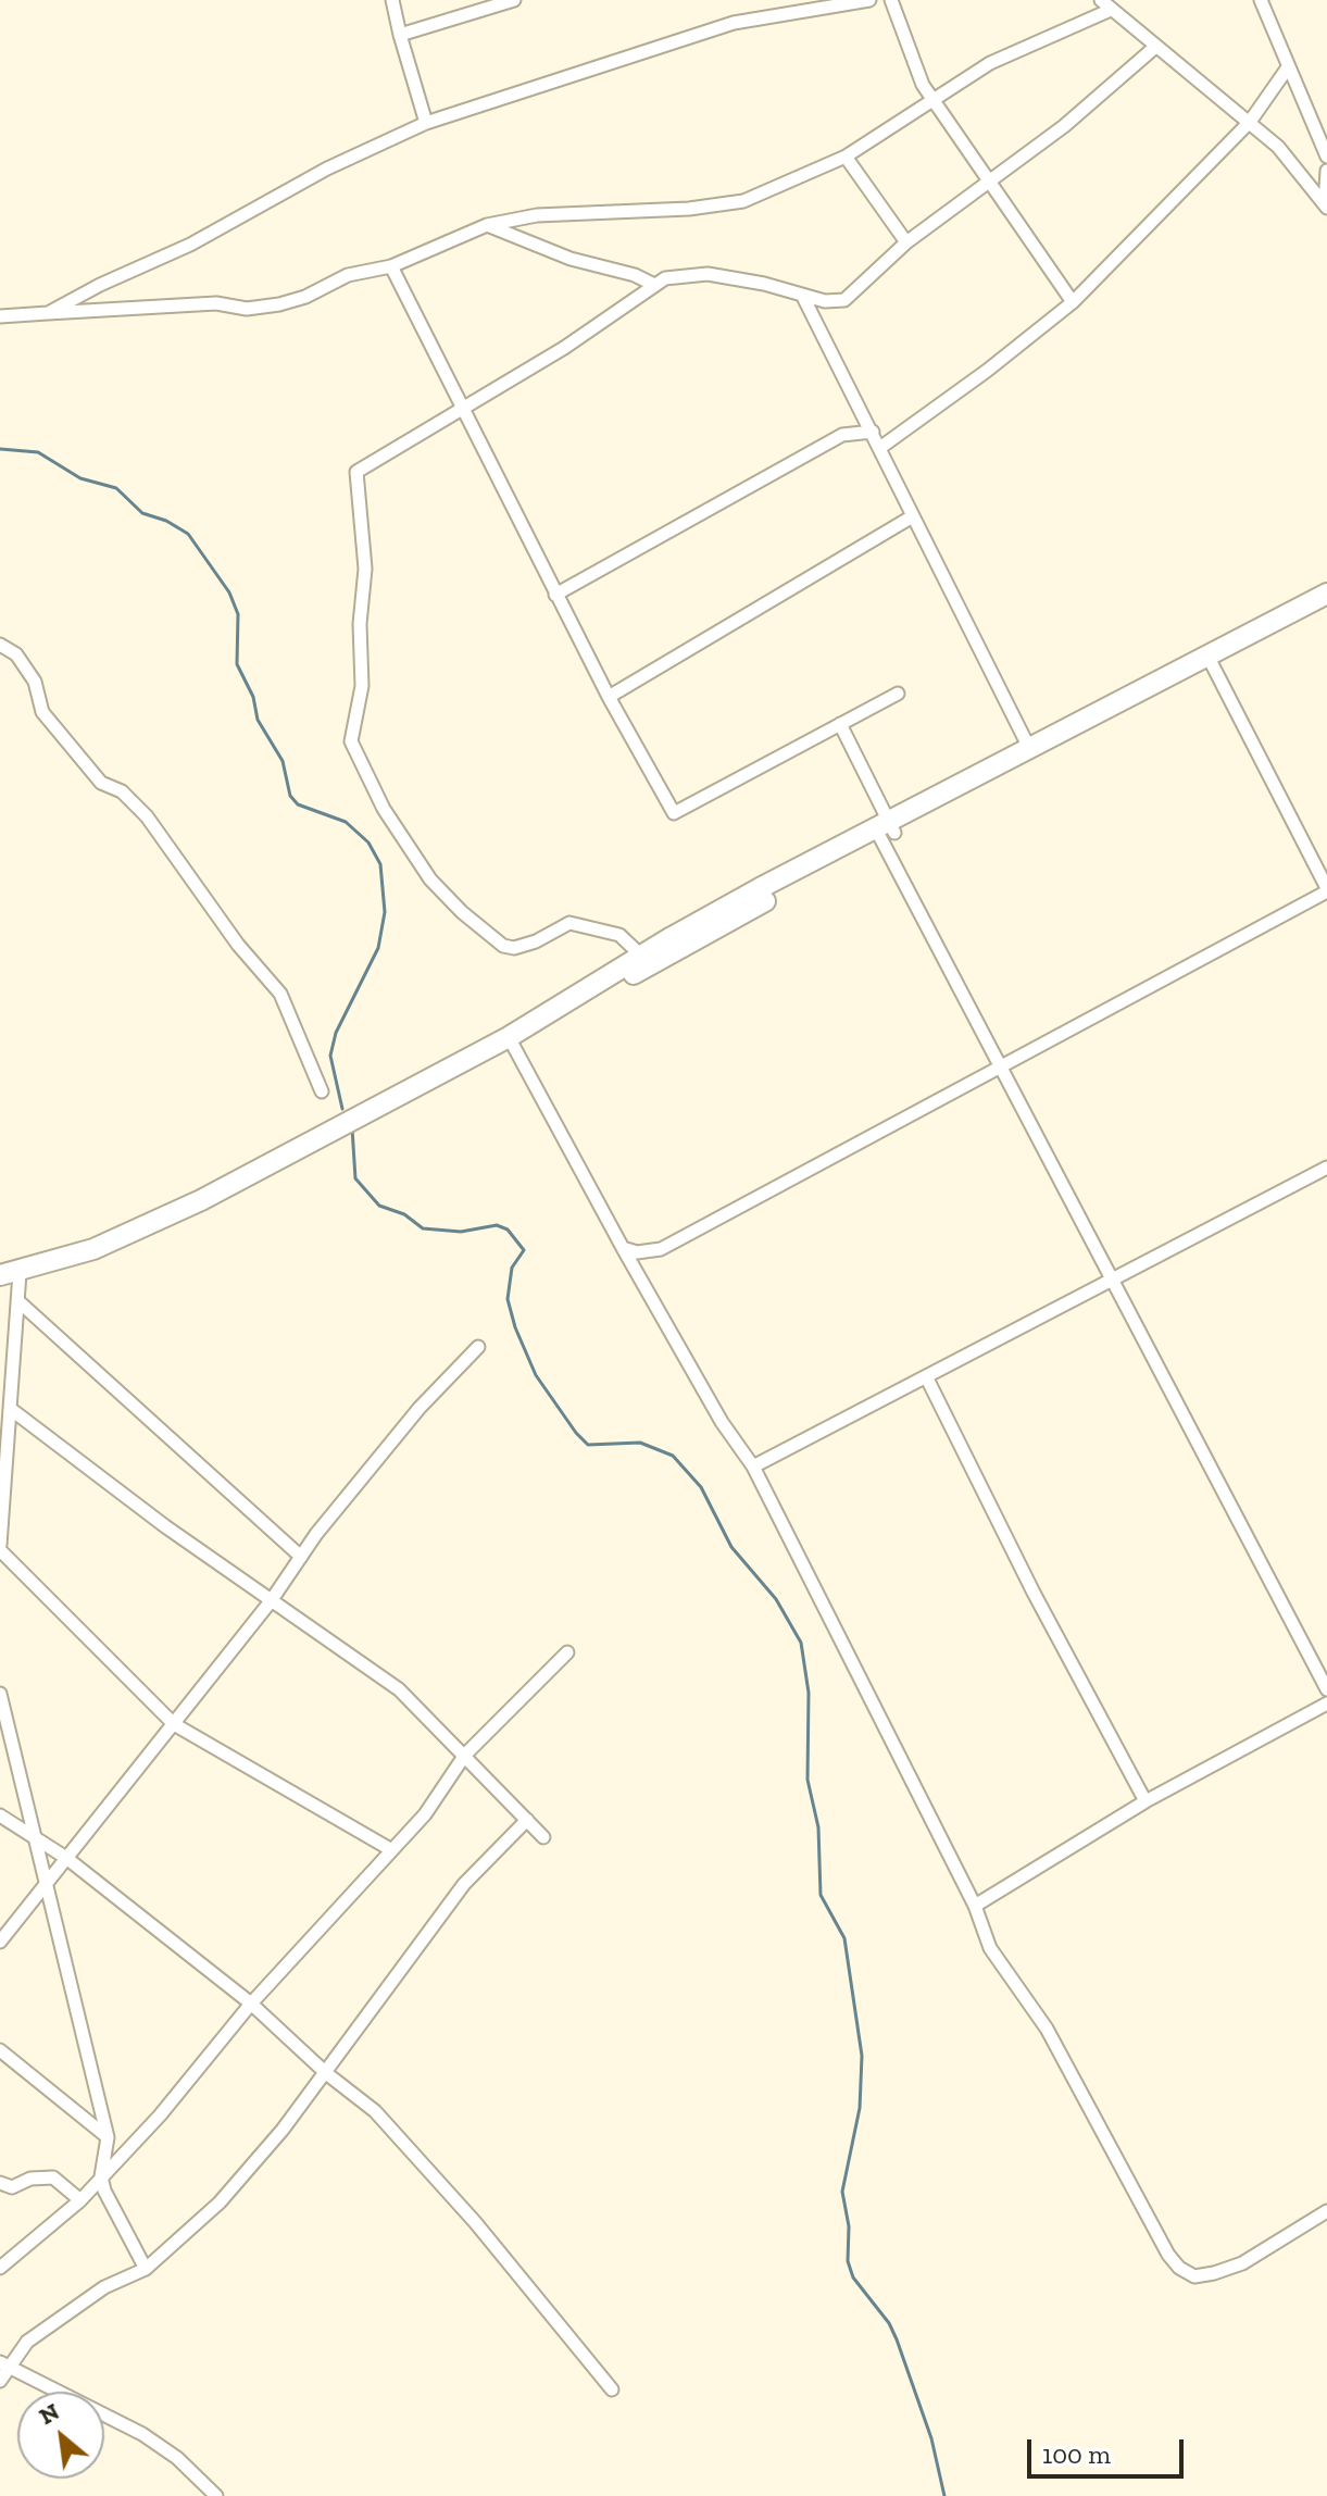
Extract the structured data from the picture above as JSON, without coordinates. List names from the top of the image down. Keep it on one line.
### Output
{"scale_bar":"100 m","north":"top left"}
